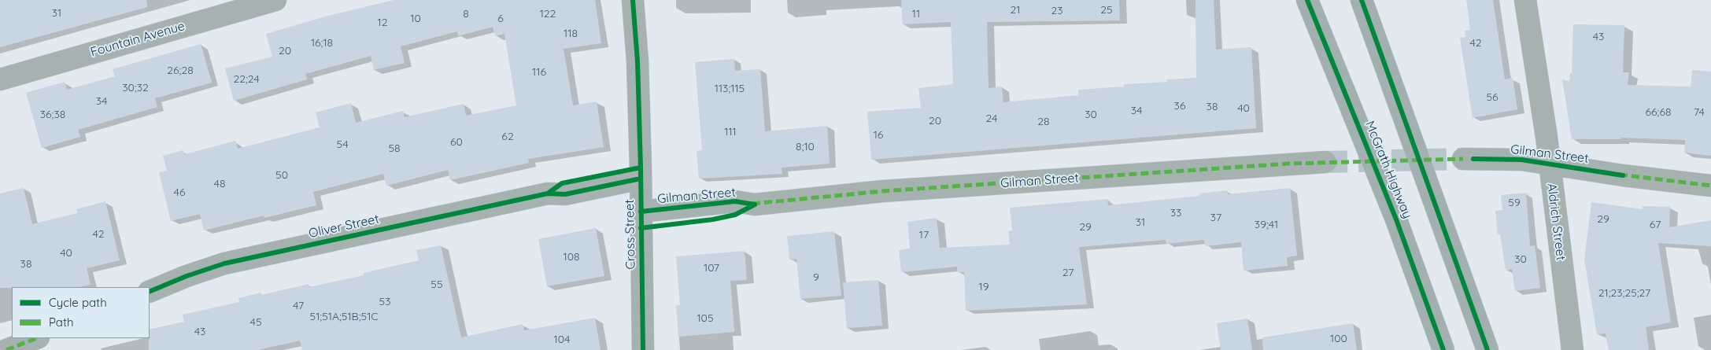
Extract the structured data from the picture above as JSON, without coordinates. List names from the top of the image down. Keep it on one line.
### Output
{"streets":{"highway":["McGrath Highway"],"street":["Fountain Avenue","Gilman Street","Aldrich Street","Oliver Street","Cross Street"]},"crossings":[["Gilman Street","Aldrich Street"],["Gilman Street","Cross Street"],["Oliver Street","Cross Street"]],"house_numbers":["21","25","23","31","8","122","11","10","6","12","118","43","16;18","42","20","26;28","116","22;24","30;32","113;115","56","34","36","38","40","34","66;68","74","36;38","30","24","20","28","111","16","62","60","54","8;10","58","50","48","46","59","33","37","29","31","39;41","67","29","42","17","40","108","30","38","107","27","9","55","19","21;23;25;27","53","47","51;51A;51B;51C","105","45","43","100","104"],"legend":["Cycle path","Path"]}
